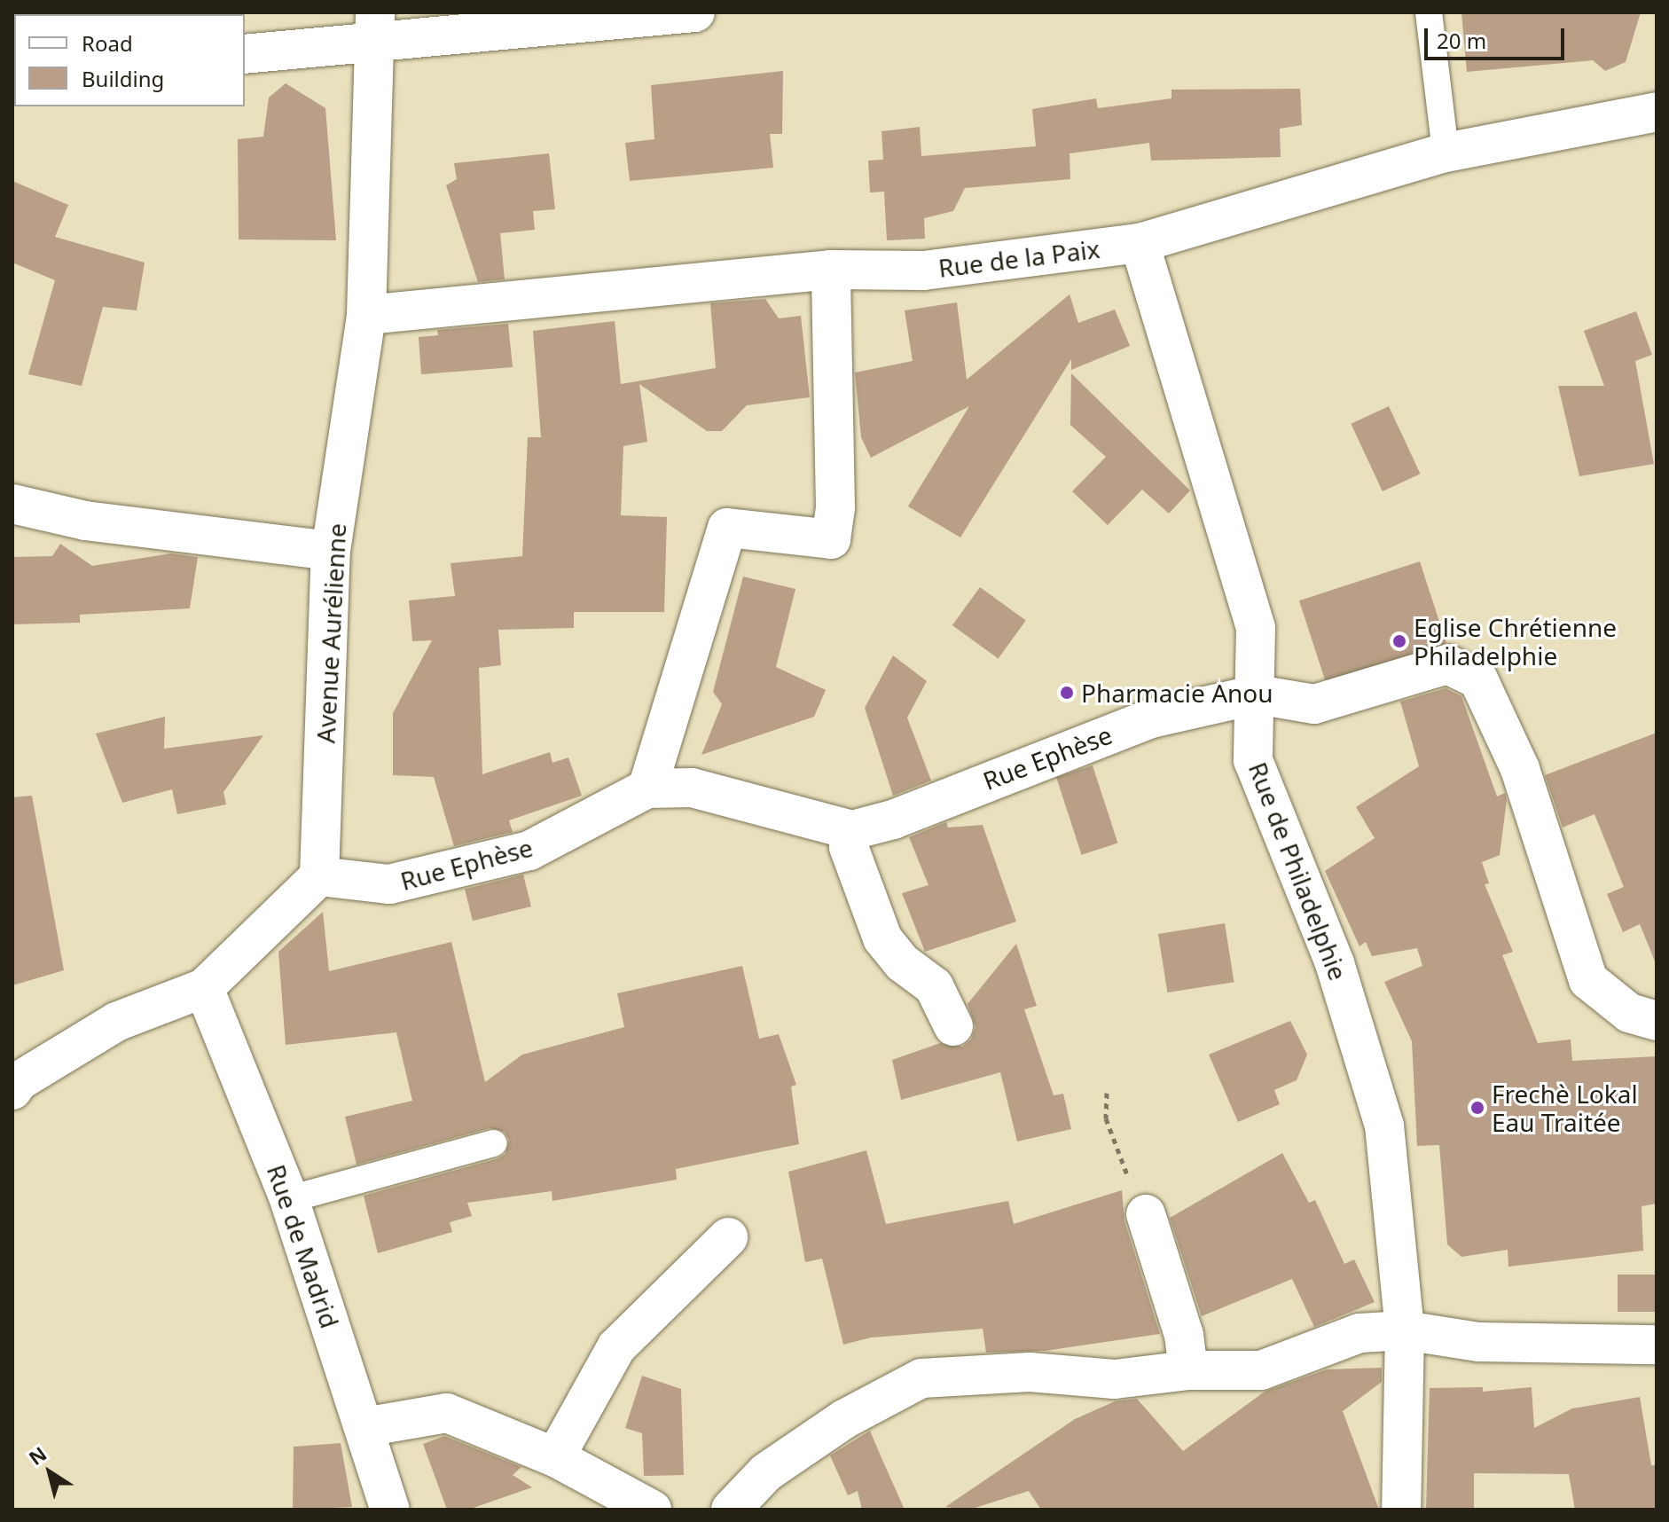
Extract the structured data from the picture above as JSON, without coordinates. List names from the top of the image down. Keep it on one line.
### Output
{"streets":{"street":["Rue de la Paix","Avenue Aurélienne","Rue Ephèse","Rue de Philadelphie","Rue de Madrid"]},"crossings":[["Rue de la Paix","Avenue Aurélienne"],["Rue de la Paix","Rue de Philadelphie"],["Avenue Aurélienne","Rue Ephèse"],["Rue Ephèse","Rue de Philadelphie"]],"places":["Eglise Chrétienne Philadelphie","Pharmacie Anou","Frechè Lokal Eau Traitée"],"legend":["Road","Building"],"scale_bar":"20 m","north":"top left"}
